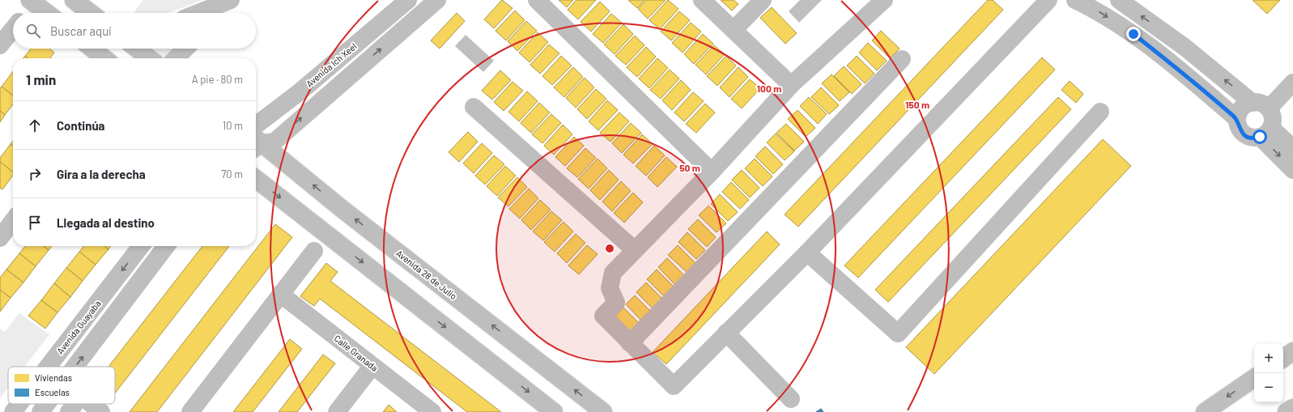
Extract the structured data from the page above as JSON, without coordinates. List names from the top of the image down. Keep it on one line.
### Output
{"streets":{"street":["Avenida Ich Xeel","Avenida 28 de Julio","Avenida Guayaba","Calle Granada"]},"legend":["Viviendas","Escuelas"],"page":{"search":"Buscar aquí","heading":["1 min","A pie · 80 m"],"list":[["Continúa","10 m"],["Gira a la derecha","70 m"],"Llegada al destino"],"map_buttons":["+","−"]},"rings":["100 m","150 m","50 m"]}
